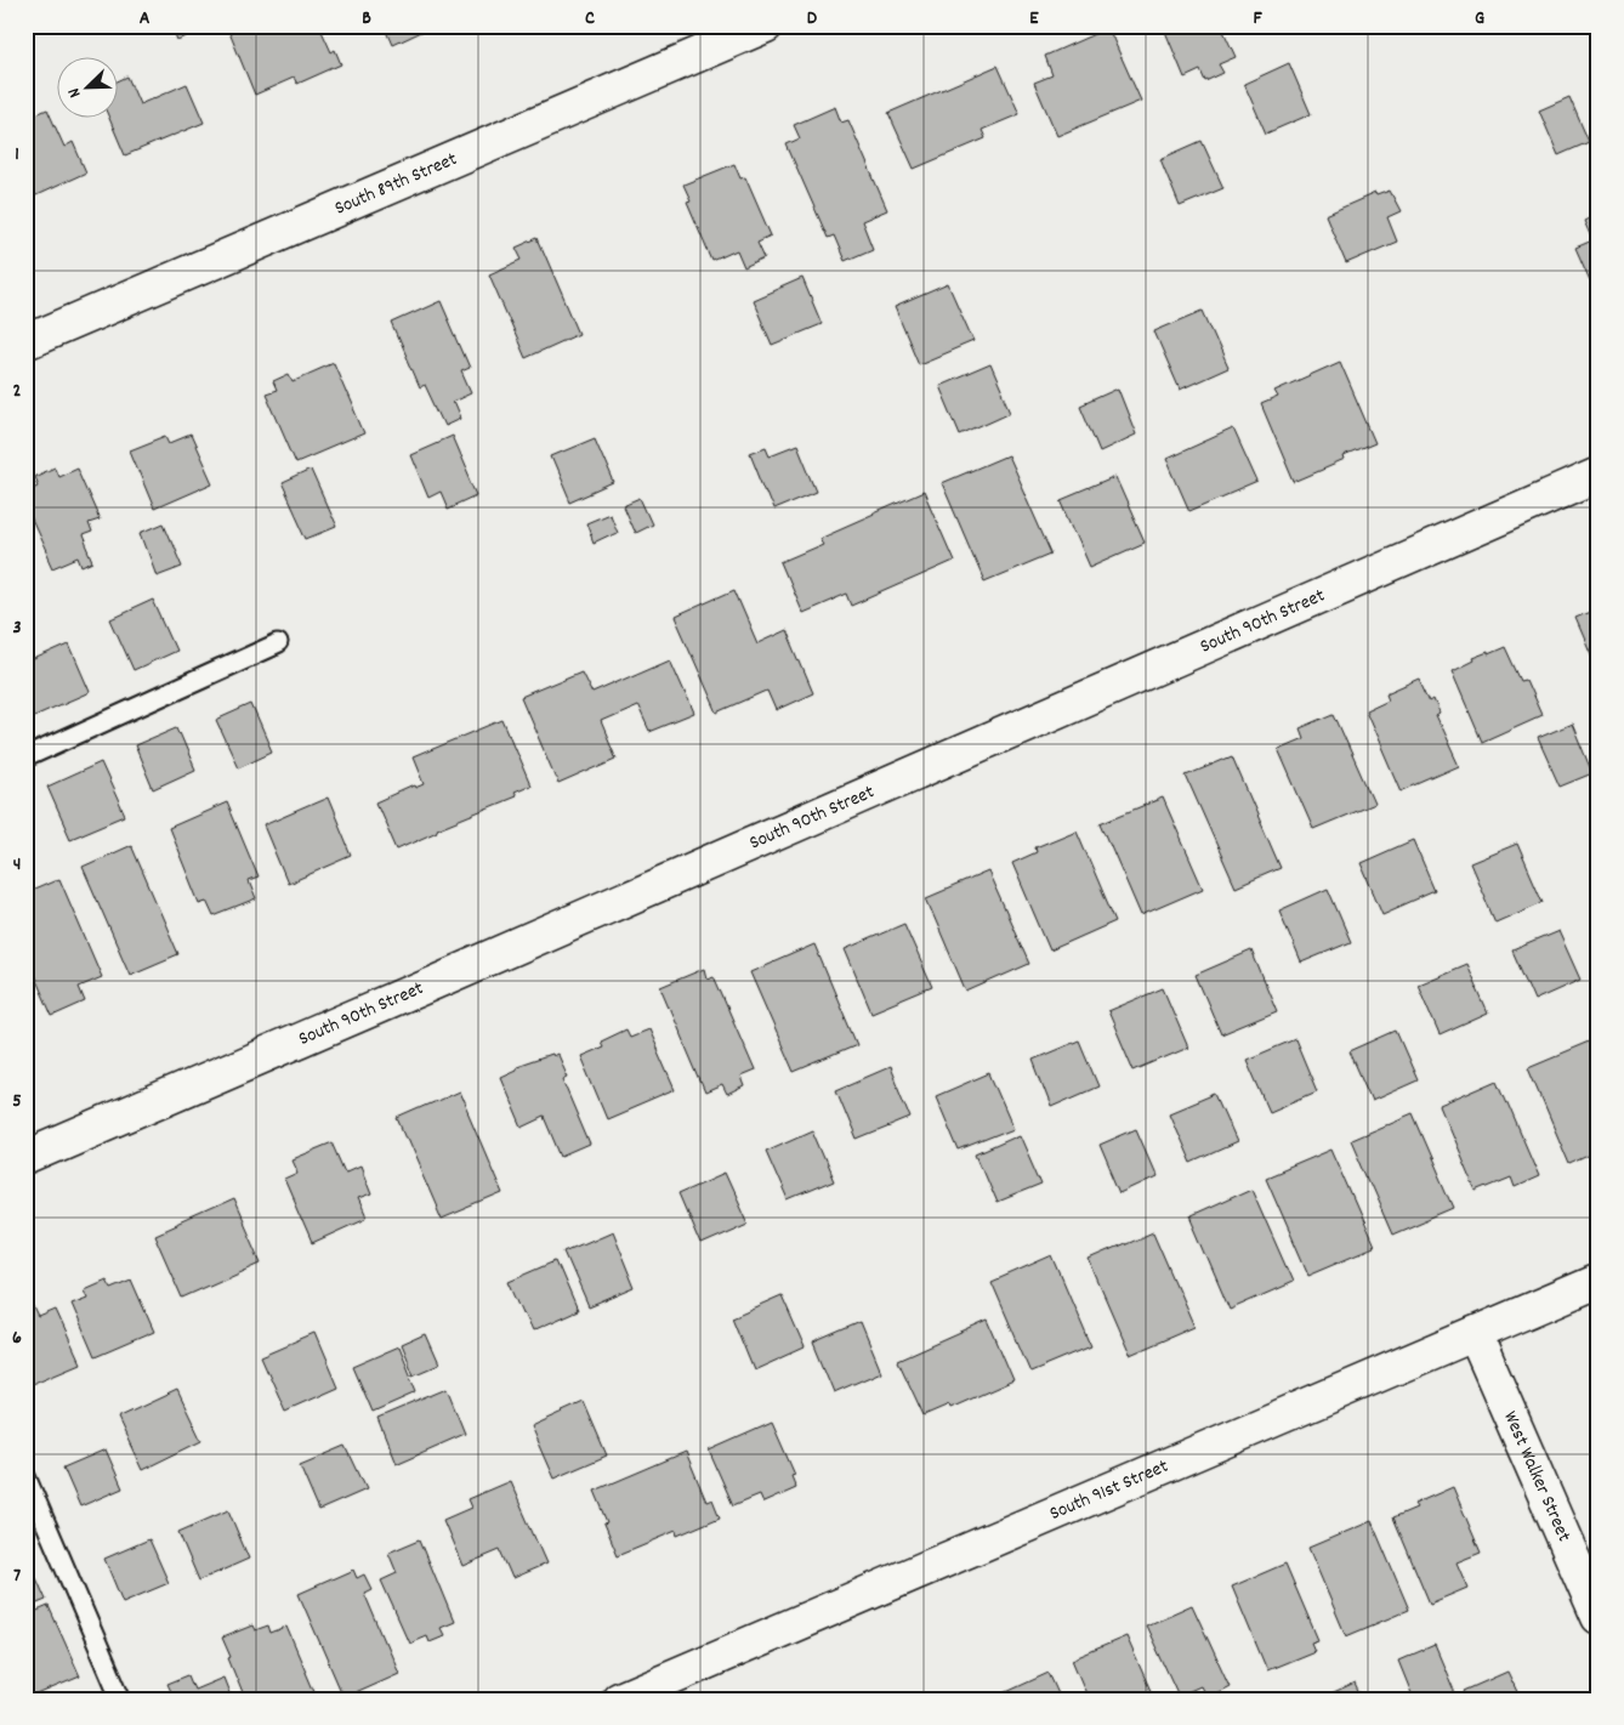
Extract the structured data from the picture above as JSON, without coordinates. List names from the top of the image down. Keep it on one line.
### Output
{"streets":{"street":["South 89th Street","South 90th Street","West Walker Street","South 91st Street"]},"crossings":[["West Walker Street","South 91st Street"]],"north":"bottom left","grid":{"columns":["A","B","C","D","E","F","G"],"rows":["1","2","3","4","5","6","7"]}}
